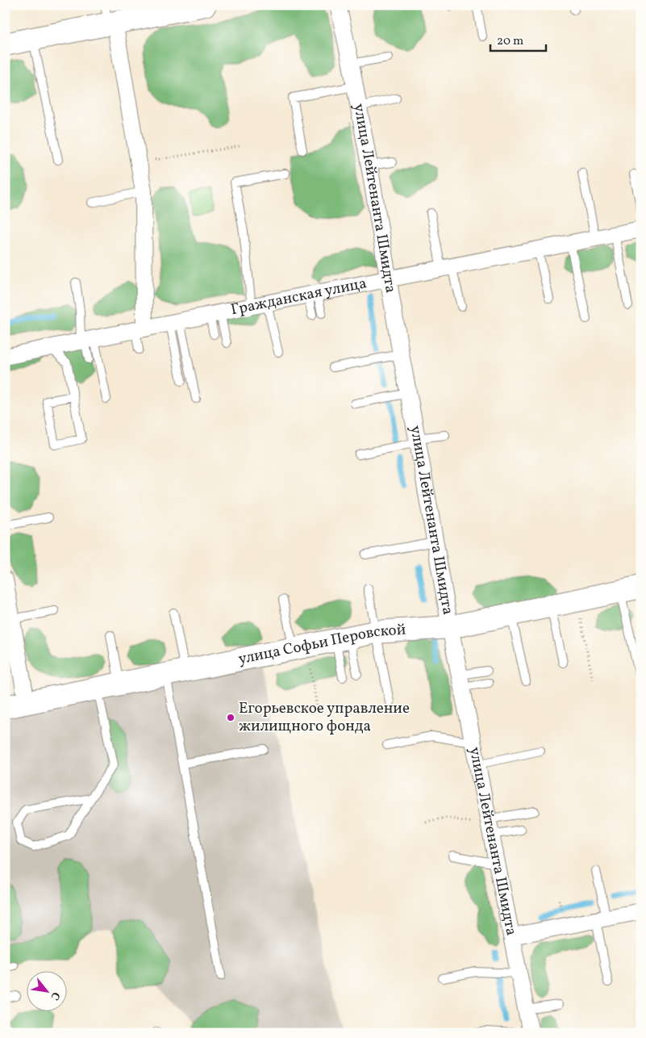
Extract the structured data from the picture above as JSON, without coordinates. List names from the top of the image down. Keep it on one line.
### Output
{"streets":{"street":["улица Лейтенанта Шмидта","Гражданская улица","улица Софьи Перовской"]},"crossings":[["улица Лейтенанта Шмидта","Гражданская улица"],["улица Лейтенанта Шмидта","улица Софьи Перовской"]],"places":["Егорьевское управление жилищного фонда"],"scale_bar":"20 m","north":"bottom right"}
